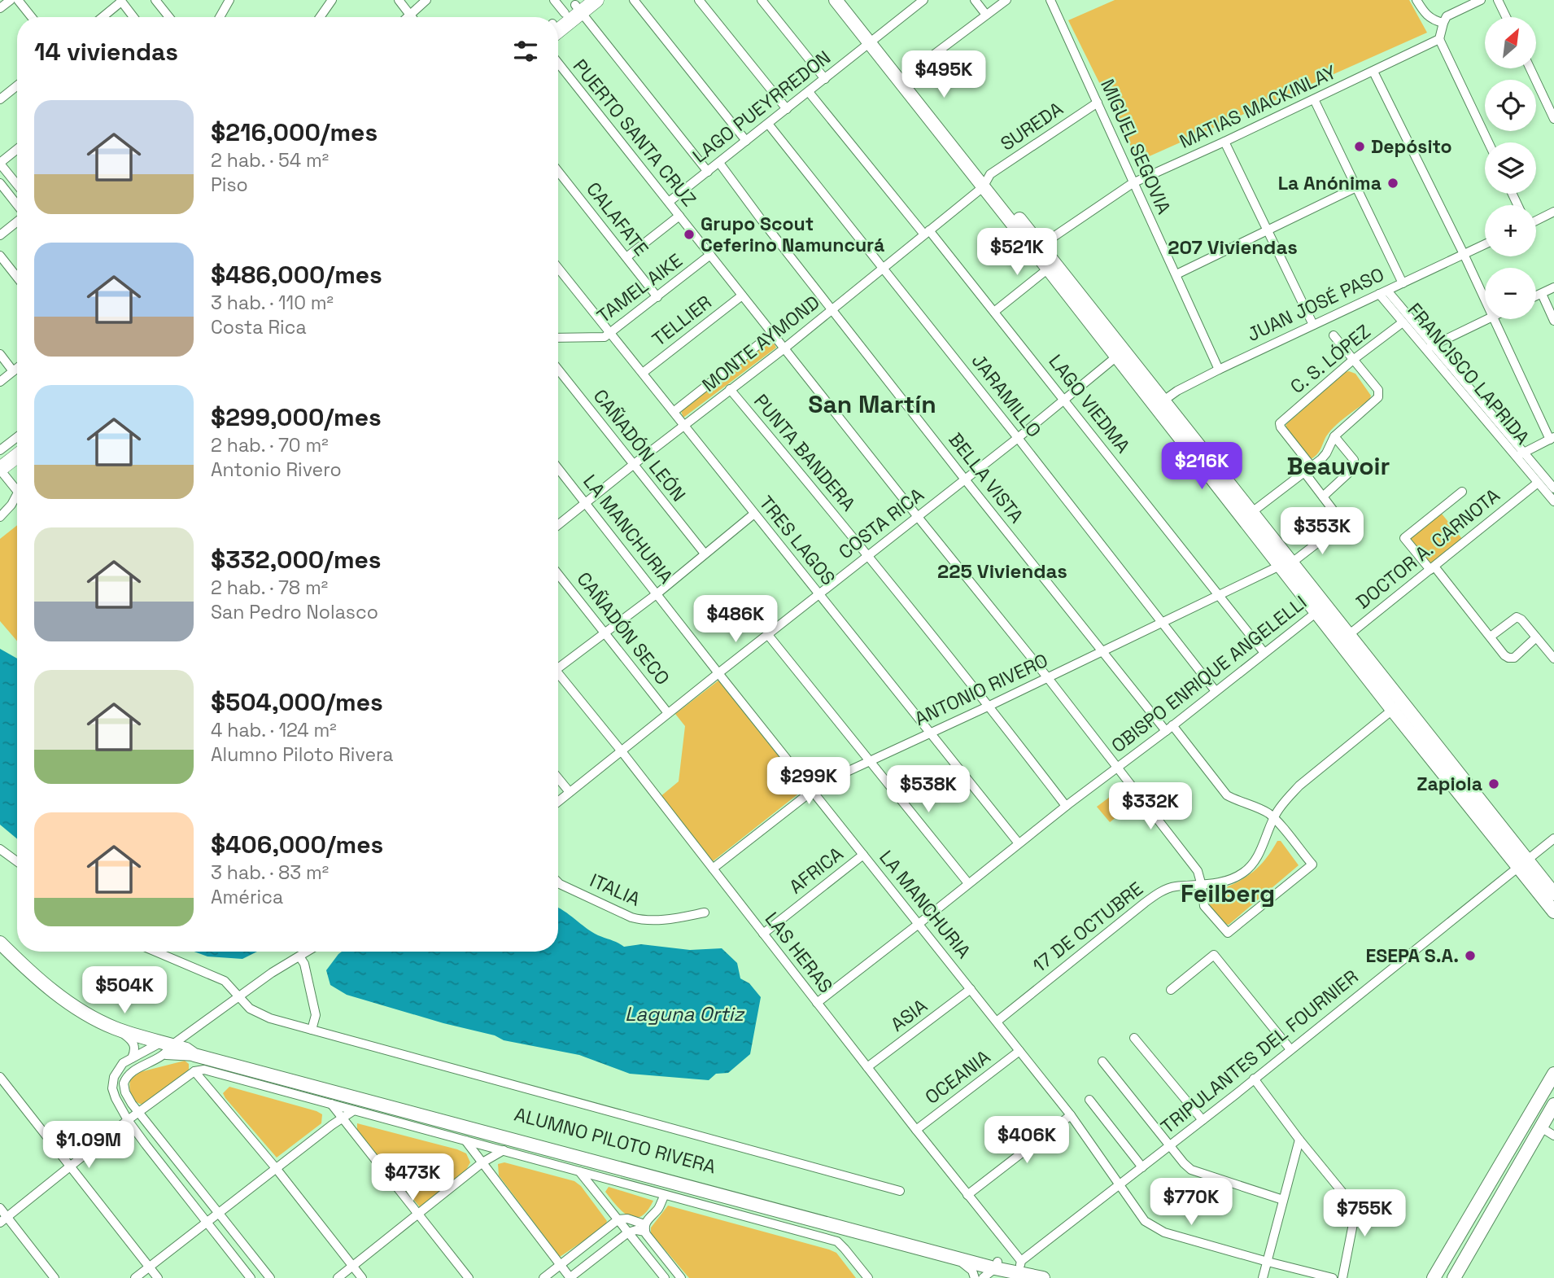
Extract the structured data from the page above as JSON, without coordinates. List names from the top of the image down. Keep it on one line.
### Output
{"streets":{"main road":["ALUMNO PILOTO RIVERA"],"street":["LAGO PUEYRREDON","MATIAS MACKINLAY","SUREDA","PUERTO SANTA CRUZ","MIGUEL SEGOVIA","CALAFATE","TAMEL AIKE","JUAN JOSÉ PASO","TELLIER","MONTE AYMOND","C. S. LÓPEZ","FRANCISCO LAPRIDA","JARAMILLO","LAGO VIEDMA","CAÑADÓN LEÓN","PUNTA BANDERA","BELLA VISTA","COSTA RICA","LA MANCHURIA","TRES LAGOS","DOCTOR A. CARNOTA","CAÑADÓN SECO","OBISPO ENRIQUE ANGELELLI","ANTONIO RIVERO","AFRICA","ITALIA","17 DE OCTUBRE","LAS HERAS","ASIA","TRIPULANTES DEL FOURNIER","OCEANIA"]},"crossings":[["LAGO PUEYRREDON","PUERTO SANTA CRUZ"],["LAGO PUEYRREDON","JARAMILLO"],["LAGO PUEYRREDON","LAGO VIEDMA"],["LAGO PUEYRREDON","BELLA VISTA"],["MATIAS MACKINLAY","MIGUEL SEGOVIA"],["SUREDA","MIGUEL SEGOVIA"],["SUREDA","MONTE AYMOND"],["PUERTO SANTA CRUZ","TAMEL AIKE"],["PUERTO SANTA CRUZ","TELLIER"],["PUERTO SANTA CRUZ","MONTE AYMOND"],["PUERTO SANTA CRUZ","BELLA VISTA"],["PUERTO SANTA CRUZ","COSTA RICA"],["PUERTO SANTA CRUZ","OBISPO ENRIQUE ANGELELLI"],["PUERTO SANTA CRUZ","ANTONIO RIVERO"],["PUERTO SANTA CRUZ","17 DE OCTUBRE"],["MIGUEL SEGOVIA","JUAN JOSÉ PASO"],["CALAFATE","TAMEL AIKE"],["TAMEL AIKE","TRES LAGOS"],["JUAN JOSÉ PASO","FRANCISCO LAPRIDA"],["TELLIER","TRES LAGOS"],["MONTE AYMOND","JARAMILLO"],["MONTE AYMOND","LAGO VIEDMA"],["MONTE AYMOND","CAÑADÓN LEÓN"],["MONTE AYMOND","PUNTA BANDERA"],["MONTE AYMOND","BELLA VISTA"],["MONTE AYMOND","LA MANCHURIA"],["MONTE AYMOND","TRES LAGOS"],["C. S. LÓPEZ","FRANCISCO LAPRIDA"],["FRANCISCO LAPRIDA","DOCTOR A. CARNOTA"],["JARAMILLO","COSTA RICA"],["JARAMILLO","OBISPO ENRIQUE ANGELELLI"],["JARAMILLO","ANTONIO RIVERO"],["LAGO VIEDMA","COSTA RICA"],["LAGO VIEDMA","OBISPO ENRIQUE ANGELELLI"],["LAGO VIEDMA","ANTONIO RIVERO"],["PUNTA BANDERA","COSTA RICA"],["PUNTA BANDERA","OBISPO ENRIQUE ANGELELLI"],["PUNTA BANDERA","ANTONIO RIVERO"],["BELLA VISTA","COSTA RICA"],["BELLA VISTA","OBISPO ENRIQUE ANGELELLI"],["BELLA VISTA","ANTONIO RIVERO"],["BELLA VISTA","17 DE OCTUBRE"],["COSTA RICA","LA MANCHURIA"],["COSTA RICA","TRES LAGOS"],["COSTA RICA","CAÑADÓN SECO"],["COSTA RICA","LAS HERAS"],["LA MANCHURIA","OBISPO ENRIQUE ANGELELLI"],["LA MANCHURIA","ANTONIO RIVERO"],["LA MANCHURIA","AFRICA"],["LA MANCHURIA","17 DE OCTUBRE"],["LA MANCHURIA","ASIA"],["LA MANCHURIA","TRIPULANTES DEL FOURNIER"],["LA MANCHURIA","OCEANIA"],["TRES LAGOS","OBISPO ENRIQUE ANGELELLI"],["TRES LAGOS","ANTONIO RIVERO"],["OBISPO ENRIQUE ANGELELLI","LAS HERAS"],["ANTONIO RIVERO","LAS HERAS"],["AFRICA","LAS HERAS"],["LAS HERAS","ASIA"],["LAS HERAS","TRIPULANTES DEL FOURNIER"],["LAS HERAS","OCEANIA"],["LAS HERAS","ALUMNO PILOTO RIVERA"],["TRIPULANTES DEL FOURNIER","ALUMNO PILOTO RIVERA"]],"districts":["207 Viviendas","San Martín","Beauvoir","225 Viviendas","Feilberg"],"water":["Laguna Ortiz"],"places":["Depósito","La Anónima","Grupo Scout Ceferino Namuncurá","Zapiola","ESEPA S.A."],"north":"top right","page":{"map_buttons":["+","−"],"heading":"14 viviendas","price":["$495K","$521K","$216K","$353K","$486K","$299K","$538K","$332K","$504K","$406K","$1.09M","$473K","$770K","$755K"],"list":[{"name":"$216,000/mes","note":"2 hab. · 54 m² · Piso"},{"name":"$486,000/mes","note":"3 hab. · 110 m² · Costa Rica"},{"name":"$299,000/mes","note":"2 hab. · 70 m² · Antonio Rivero"},{"name":"$332,000/mes","note":"2 hab. · 78 m² · San Pedro Nolasco"},{"name":"$504,000/mes","note":"4 hab. · 124 m² · Alumno Piloto Rivera"},{"name":"$406,000/mes","note":"3 hab. · 83 m² · América"}]}}
